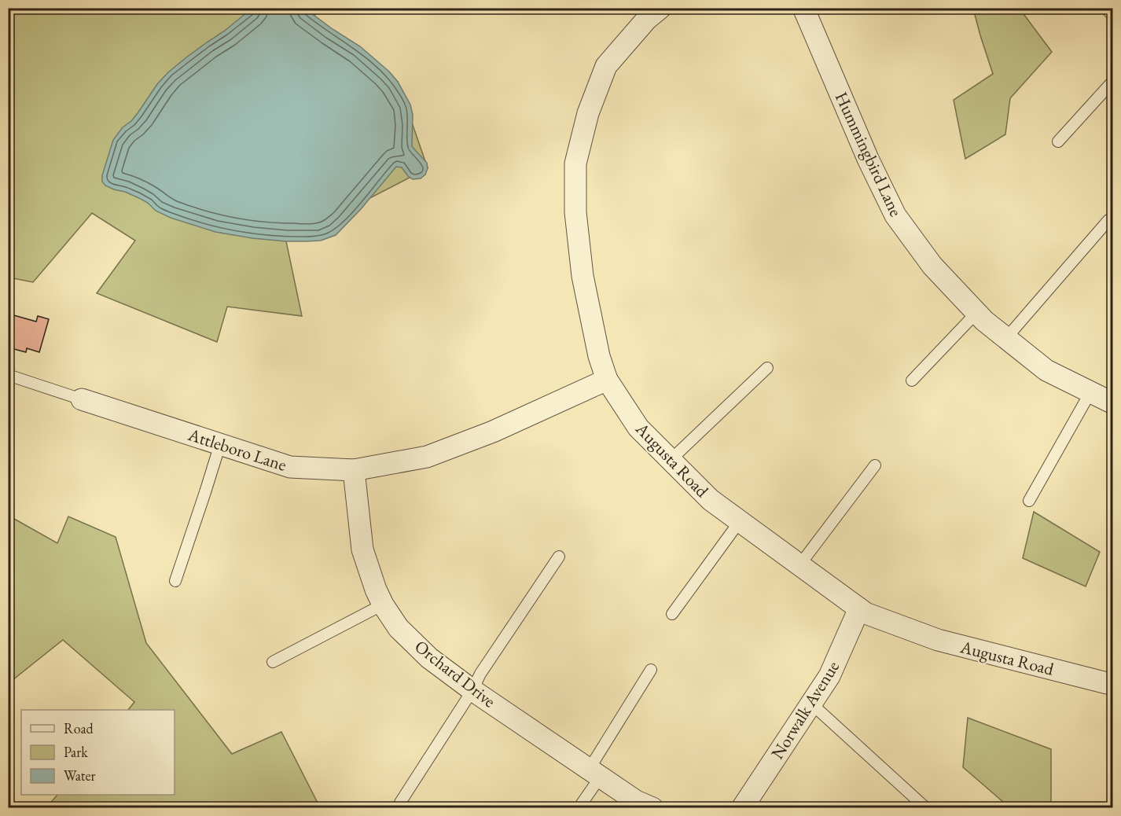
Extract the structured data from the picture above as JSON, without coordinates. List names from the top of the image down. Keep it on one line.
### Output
{"streets":{"street":["Hummingbird Lane","Attleboro Lane","Augusta Road","Orchard Drive","Norwalk Avenue"]},"crossings":[["Attleboro Lane","Augusta Road"],["Attleboro Lane","Orchard Drive"],["Augusta Road","Norwalk Avenue"]],"legend":["Road","Park","Water"]}
